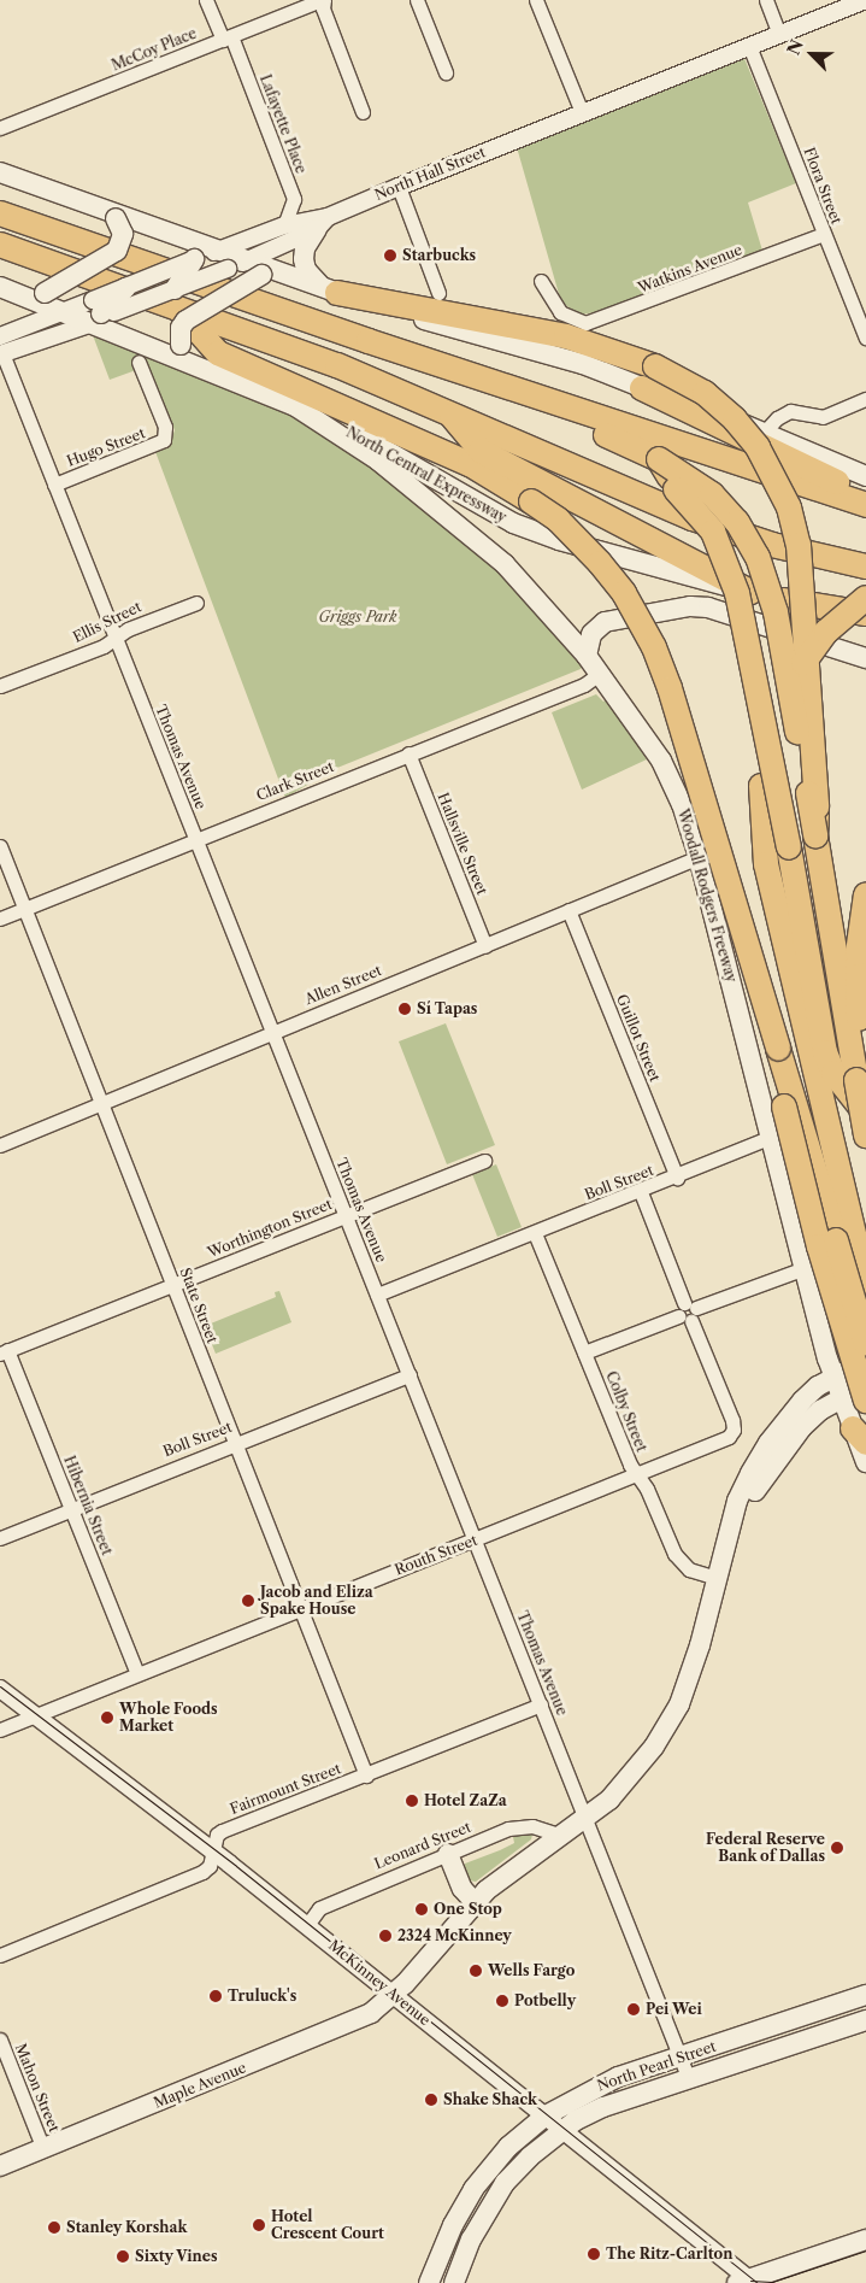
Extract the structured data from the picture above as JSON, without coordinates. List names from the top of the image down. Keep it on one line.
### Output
{"streets":{"main road":["North Central Expressway","Woodall Rodgers Freeway","North Pearl Street","Maple Avenue"],"street":["McCoy Place","Lafayette Place","North Hall Street","Flora Street","Watkins Avenue","Hugo Street","Ellis Street","Thomas Avenue","Clark Street","Hallsville Street","Allen Street","Guillot Street","Boll Street","Worthington Street","State Street","Colby Street","Hibernia Street","Routh Street","Fairmount Street","Leonard Street","McKinney Avenue","Mahon Street"]},"crossings":[["McCoy Place","Lafayette Place"],["Lafayette Place","North Hall Street"],["North Hall Street","Flora Street"],["Flora Street","Watkins Avenue"],["Hugo Street","Thomas Avenue"],["North Central Expressway","Woodall Rodgers Freeway"],["Ellis Street","Thomas Avenue"],["Thomas Avenue","Clark Street"],["Thomas Avenue","Allen Street"],["Thomas Avenue","Boll Street"],["Thomas Avenue","Worthington Street"],["Thomas Avenue","Routh Street"],["Thomas Avenue","Fairmount Street"],["Thomas Avenue","North Pearl Street"],["Thomas Avenue","Maple Avenue"],["Clark Street","Hallsville Street"],["Clark Street","Woodall Rodgers Freeway"],["Clark Street","State Street"],["Hallsville Street","Allen Street"],["Woodall Rodgers Freeway","Allen Street"],["Woodall Rodgers Freeway","Boll Street"],["Woodall Rodgers Freeway","Maple Avenue"],["Allen Street","Guillot Street"],["Allen Street","State Street"],["Guillot Street","Boll Street"],["Boll Street","State Street"],["Boll Street","Colby Street"],["Boll Street","Hibernia Street"],["Worthington Street","State Street"],["Worthington Street","Hibernia Street"],["State Street","Routh Street"],["State Street","Fairmount Street"],["Colby Street","Routh Street"],["Colby Street","Maple Avenue"],["Hibernia Street","Routh Street"],["Routh Street","McKinney Avenue"],["Fairmount Street","McKinney Avenue"],["Leonard Street","McKinney Avenue"],["Leonard Street","Maple Avenue"],["McKinney Avenue","North Pearl Street"],["McKinney Avenue","Maple Avenue"],["Maple Avenue","Mahon Street"]],"parks":["Griggs Park"],"places":["Starbucks","Sí Tapas","Jacob and Eliza Spake House","Whole Foods Market","Hotel ZaZa","Federal Reserve Bank of Dallas","One Stop","2324 McKinney","Wells Fargo","Truluck's","Potbelly","Pei Wei","Shake Shack","Hotel Crescent Court","Stanley Korshak","The Ritz-Carlton","Sixty Vines"],"north":"top left"}
